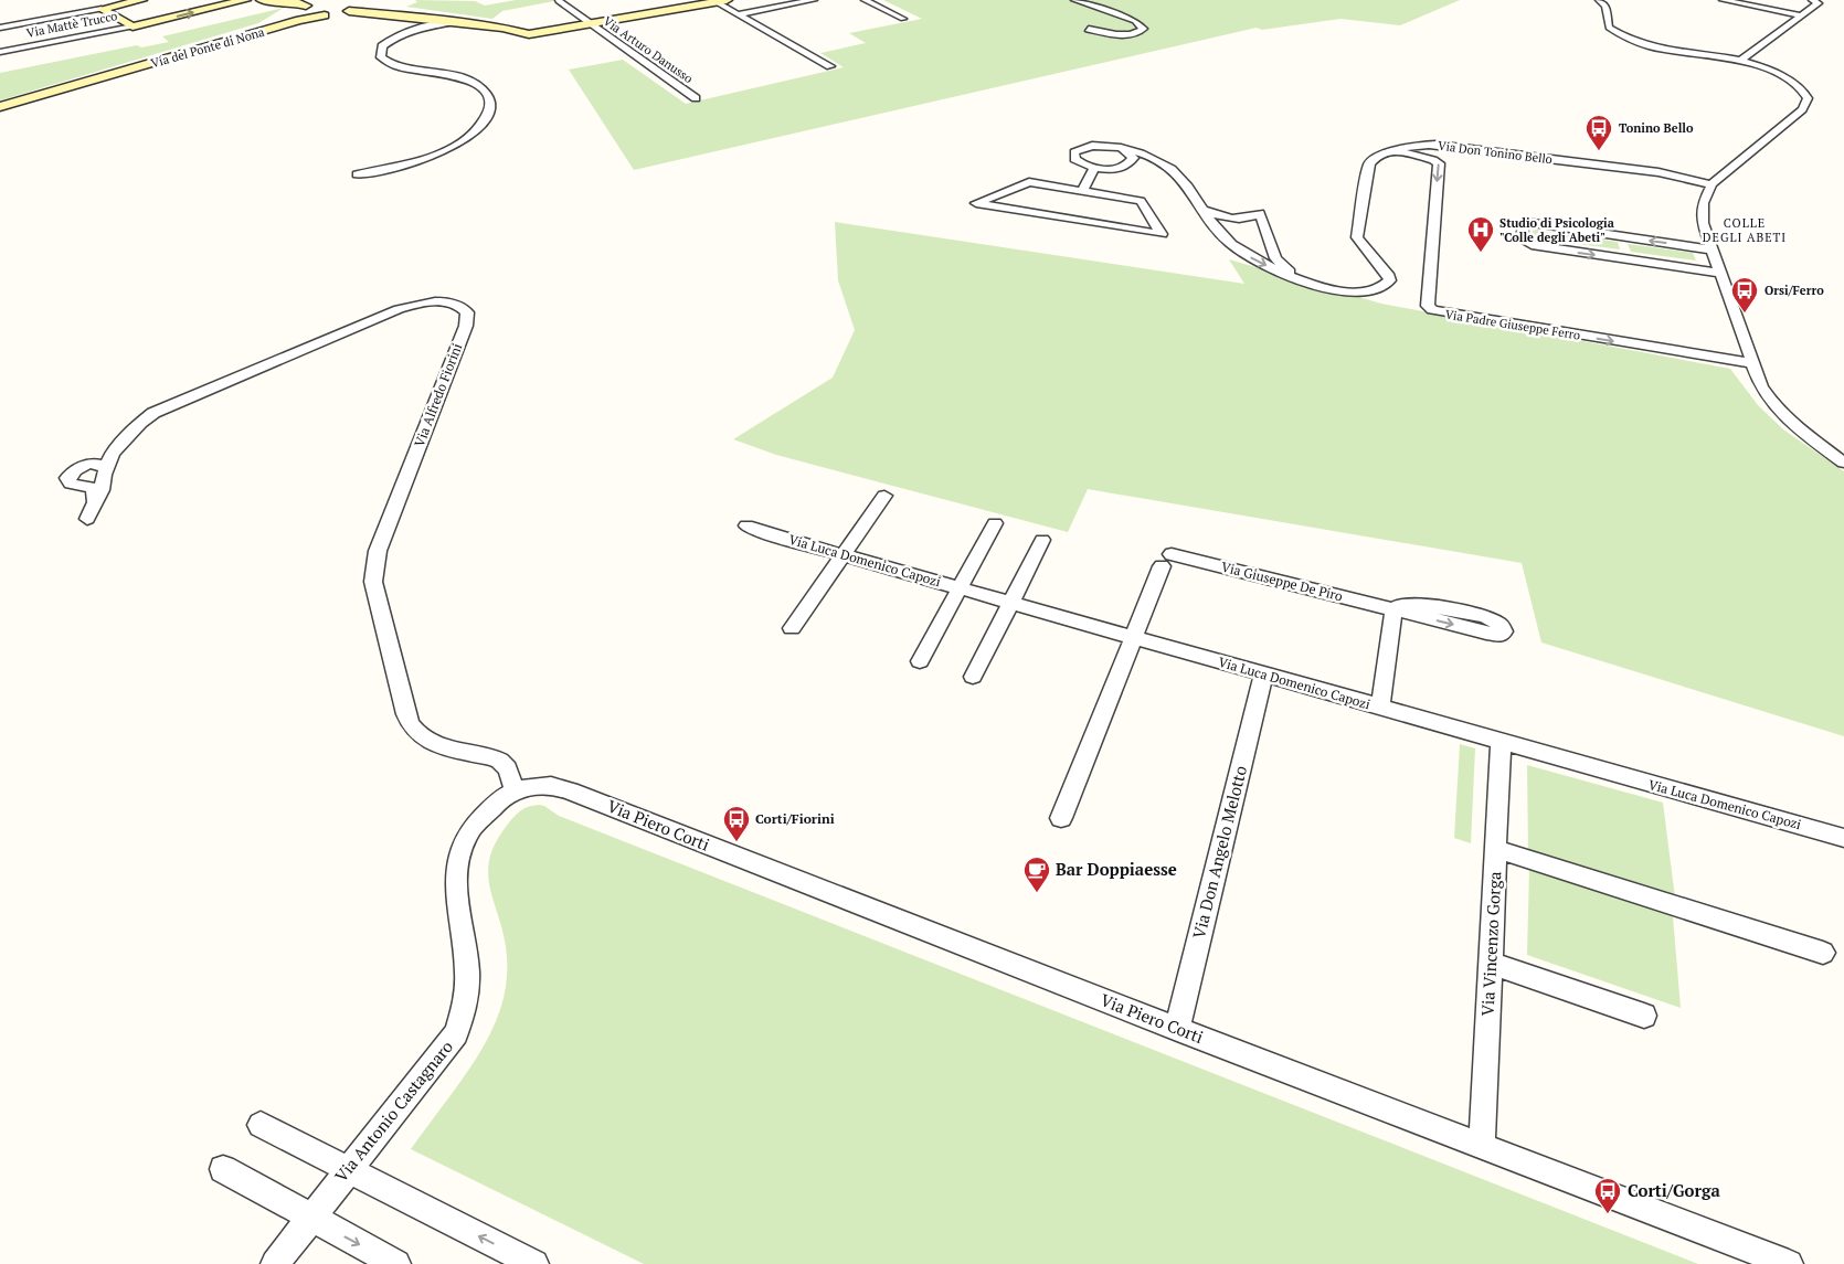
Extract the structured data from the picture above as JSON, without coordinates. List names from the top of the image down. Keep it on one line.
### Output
{"streets":{"main road":["Via Mattè Trucco","Via del Ponte di Nona"],"street":["Via Arturo Danusso","Via Don Tonino Bello","Via Padre Giuseppe Ferro","Via Alfredo Fiorini","Via Luca Domenico Capozi","Via Giuseppe De Piro","Via Piero Corti","Via Don Angelo Melotto","Via Vincenzo Gorga","Via Antonio Castagnaro"]},"crossings":[["Via Don Tonino Bello","Via Padre Giuseppe Ferro"],["Via Alfredo Fiorini","Via Piero Corti"],["Via Alfredo Fiorini","Via Antonio Castagnaro"],["Via Luca Domenico Capozi","Via Giuseppe De Piro"],["Via Luca Domenico Capozi","Via Don Angelo Melotto"],["Via Luca Domenico Capozi","Via Vincenzo Gorga"],["Via Piero Corti","Via Don Angelo Melotto"],["Via Piero Corti","Via Vincenzo Gorga"],["Via Piero Corti","Via Antonio Castagnaro"]],"one_way":["Via Mattè Trucco"],"districts":["COLLE DEGLI ABETI"],"places":{"bus stop":["Tonino Bello","Orsi/Ferro","Corti/Fiorini","Corti/Gorga"],"hospital":["Studio di Psicologia \"Colle degli Abeti\""],"cafe":["Bar Doppiaesse"]}}
